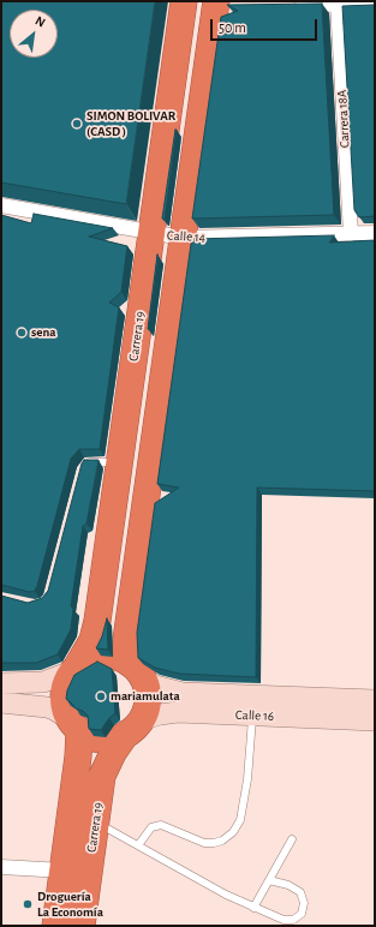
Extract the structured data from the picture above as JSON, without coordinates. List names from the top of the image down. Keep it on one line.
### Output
{"streets":{"highway":["Carrera 19"],"main road":["Calle 16"],"street":["Carrera 18A","Calle 14"]},"crossings":[["Carrera 18A","Calle 14"],["Calle 14","Carrera 19"],["Carrera 19","Calle 16"]],"places":["SIMON BOLIVAR (CASD )","sena","mariamulata","Droguería La Economía"],"scale_bar":"50 m","north":"top right"}
